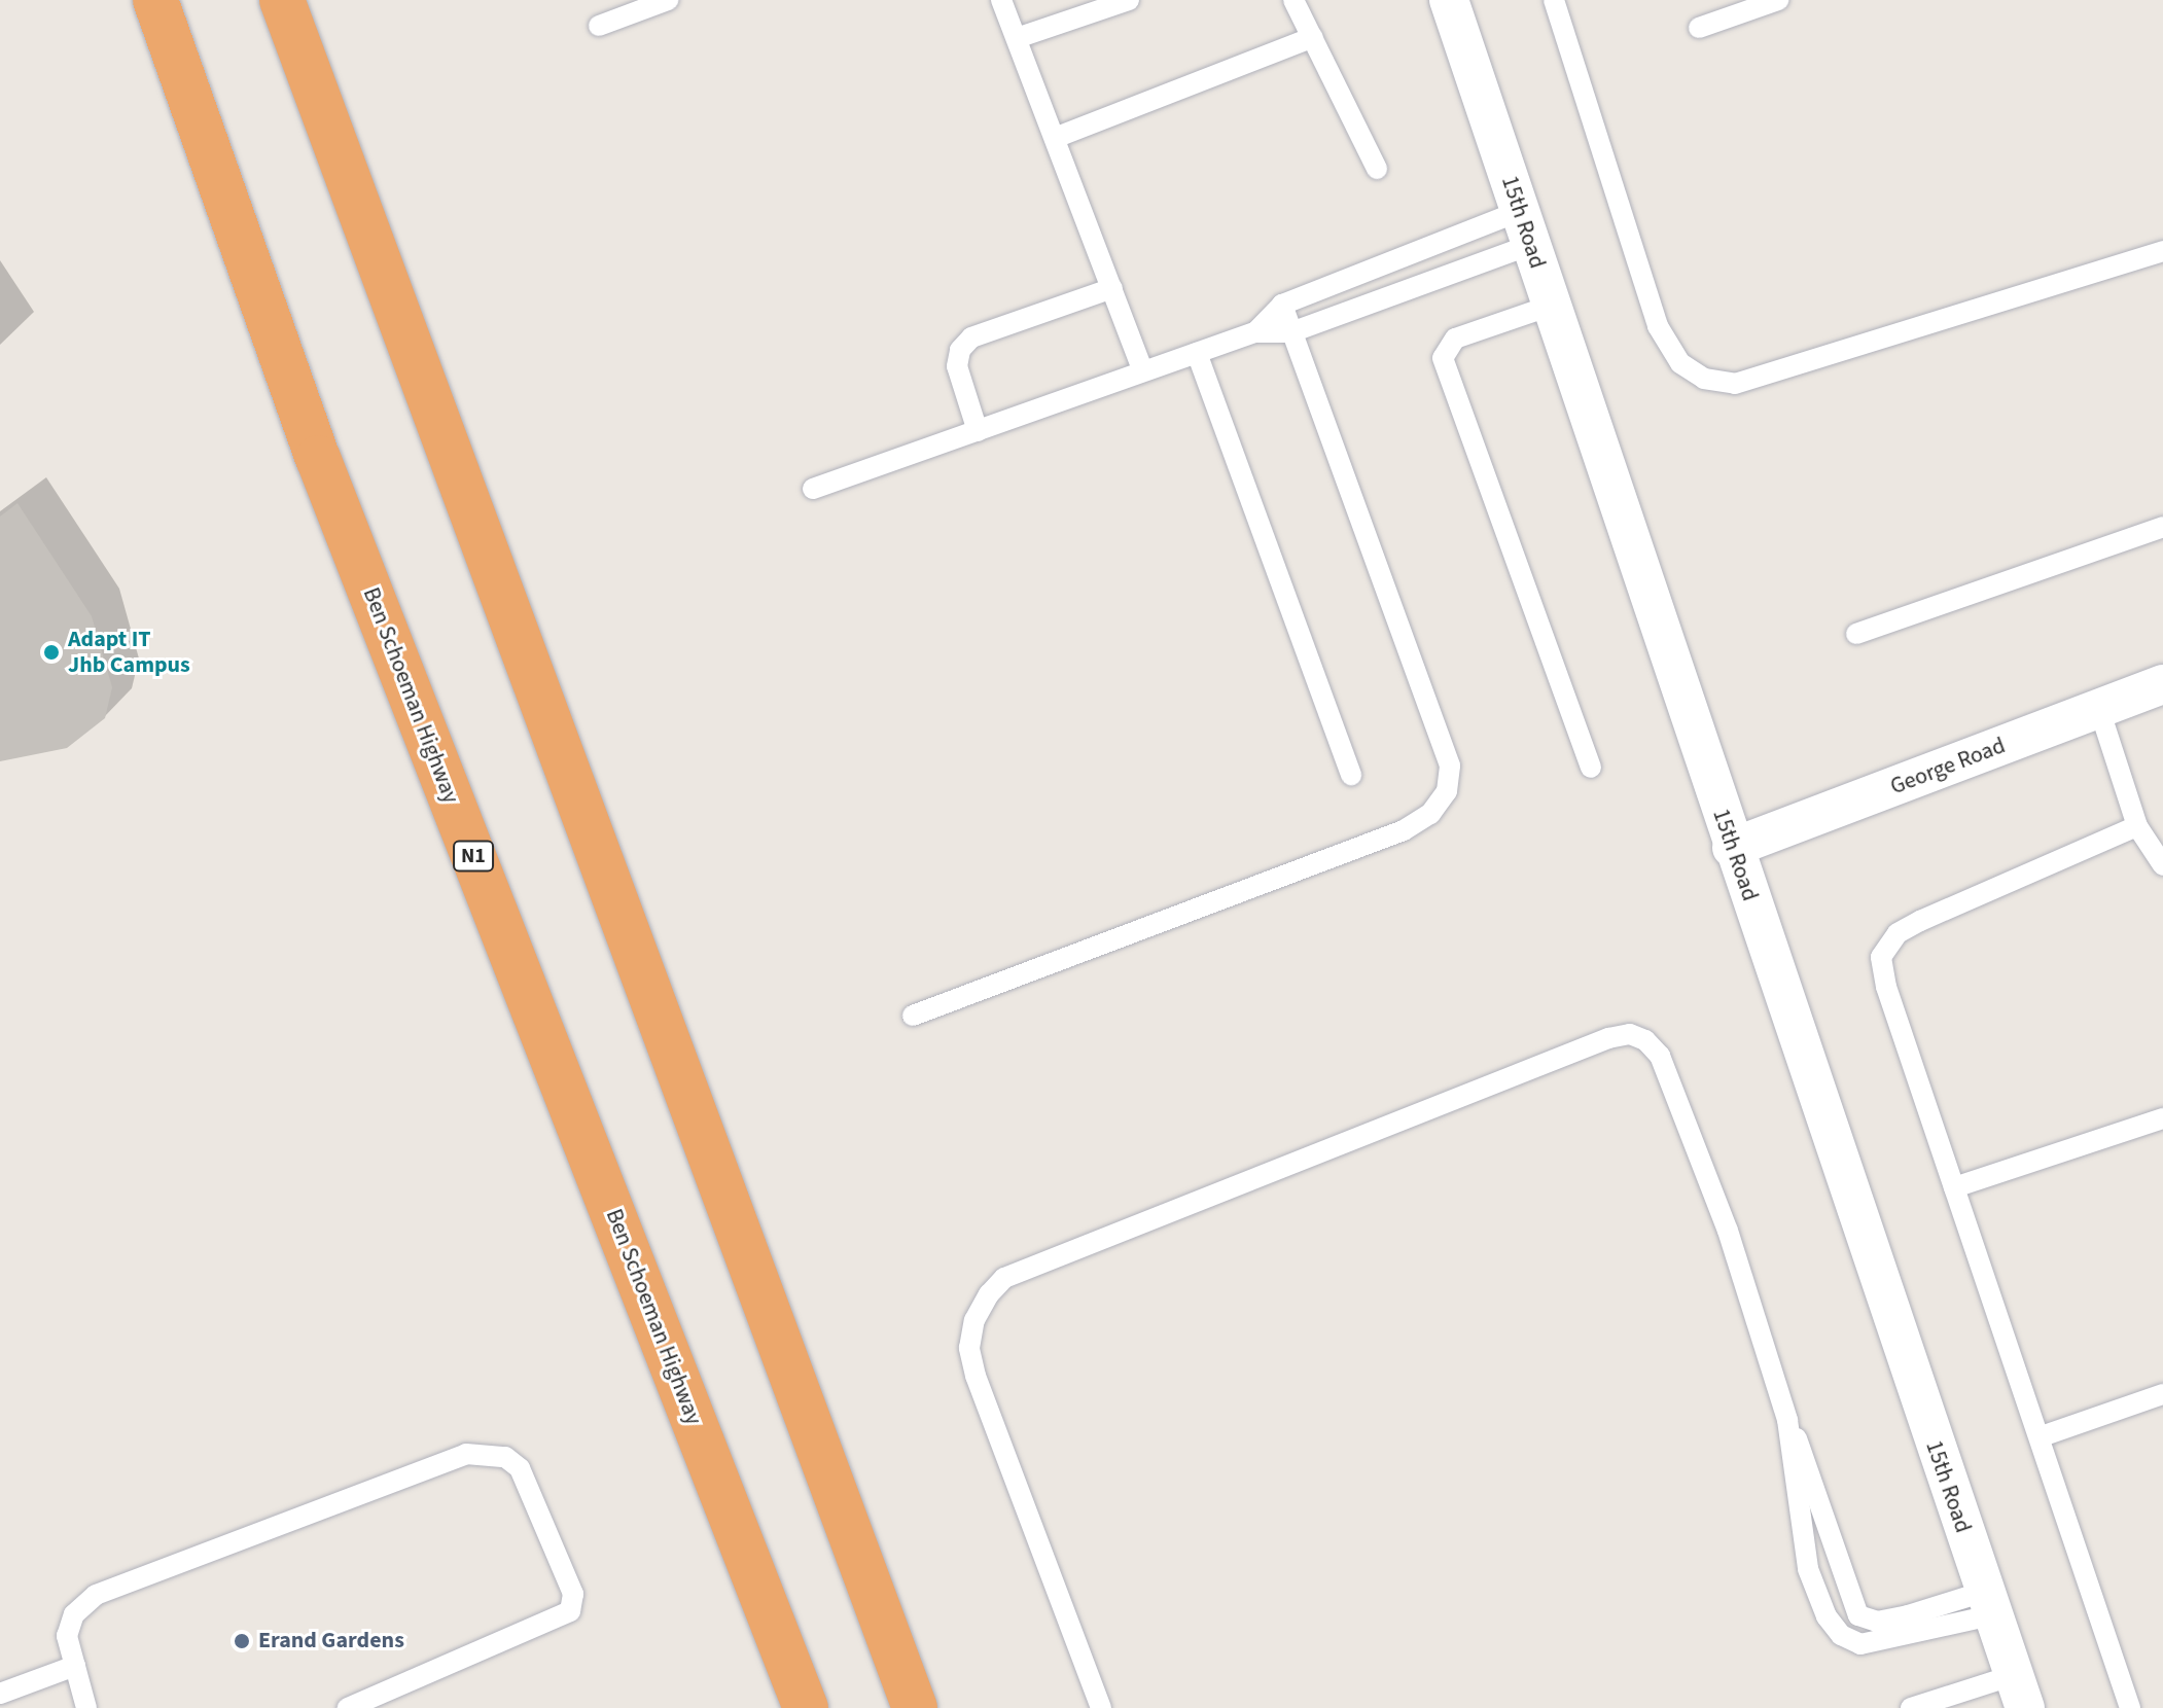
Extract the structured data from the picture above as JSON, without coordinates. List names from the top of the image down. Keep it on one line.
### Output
{"streets":{"highway":["Ben Schoeman Highway","N1"],"street":["15th Road","George Road"]},"crossings":[["15th Road","George Road"]],"places":["Adapt IT Jhb Campus","Erand Gardens"]}
